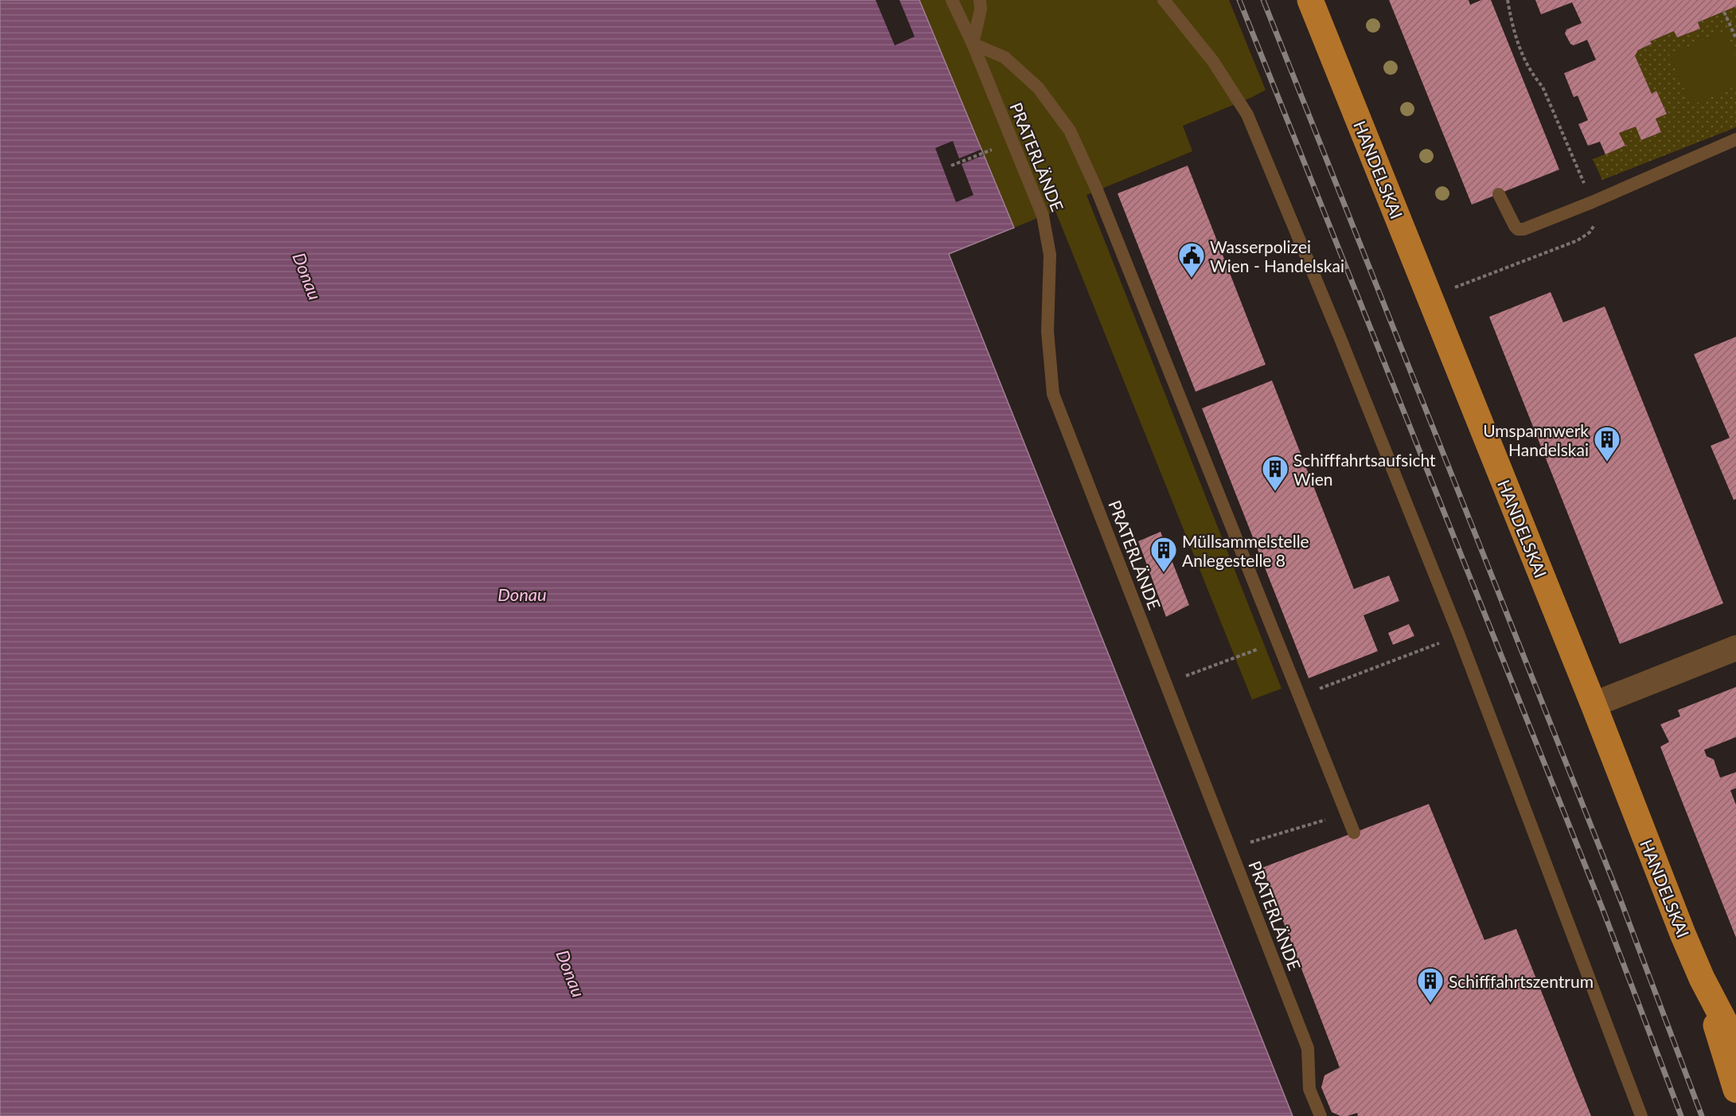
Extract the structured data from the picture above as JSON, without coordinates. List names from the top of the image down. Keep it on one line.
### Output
{"streets":{"main road":["HANDELSKAI"],"lane":["PRATERLÄNDE"]},"water":["Donau"],"places":{"public building":["Wasserpolizei Wien - Handelskai"],"building":["Umspannwerk Handelskai","Schifffahrtsaufsicht Wien","Müllsammelstelle Anlegestelle 8","Schifffahrtszentrum"]}}
